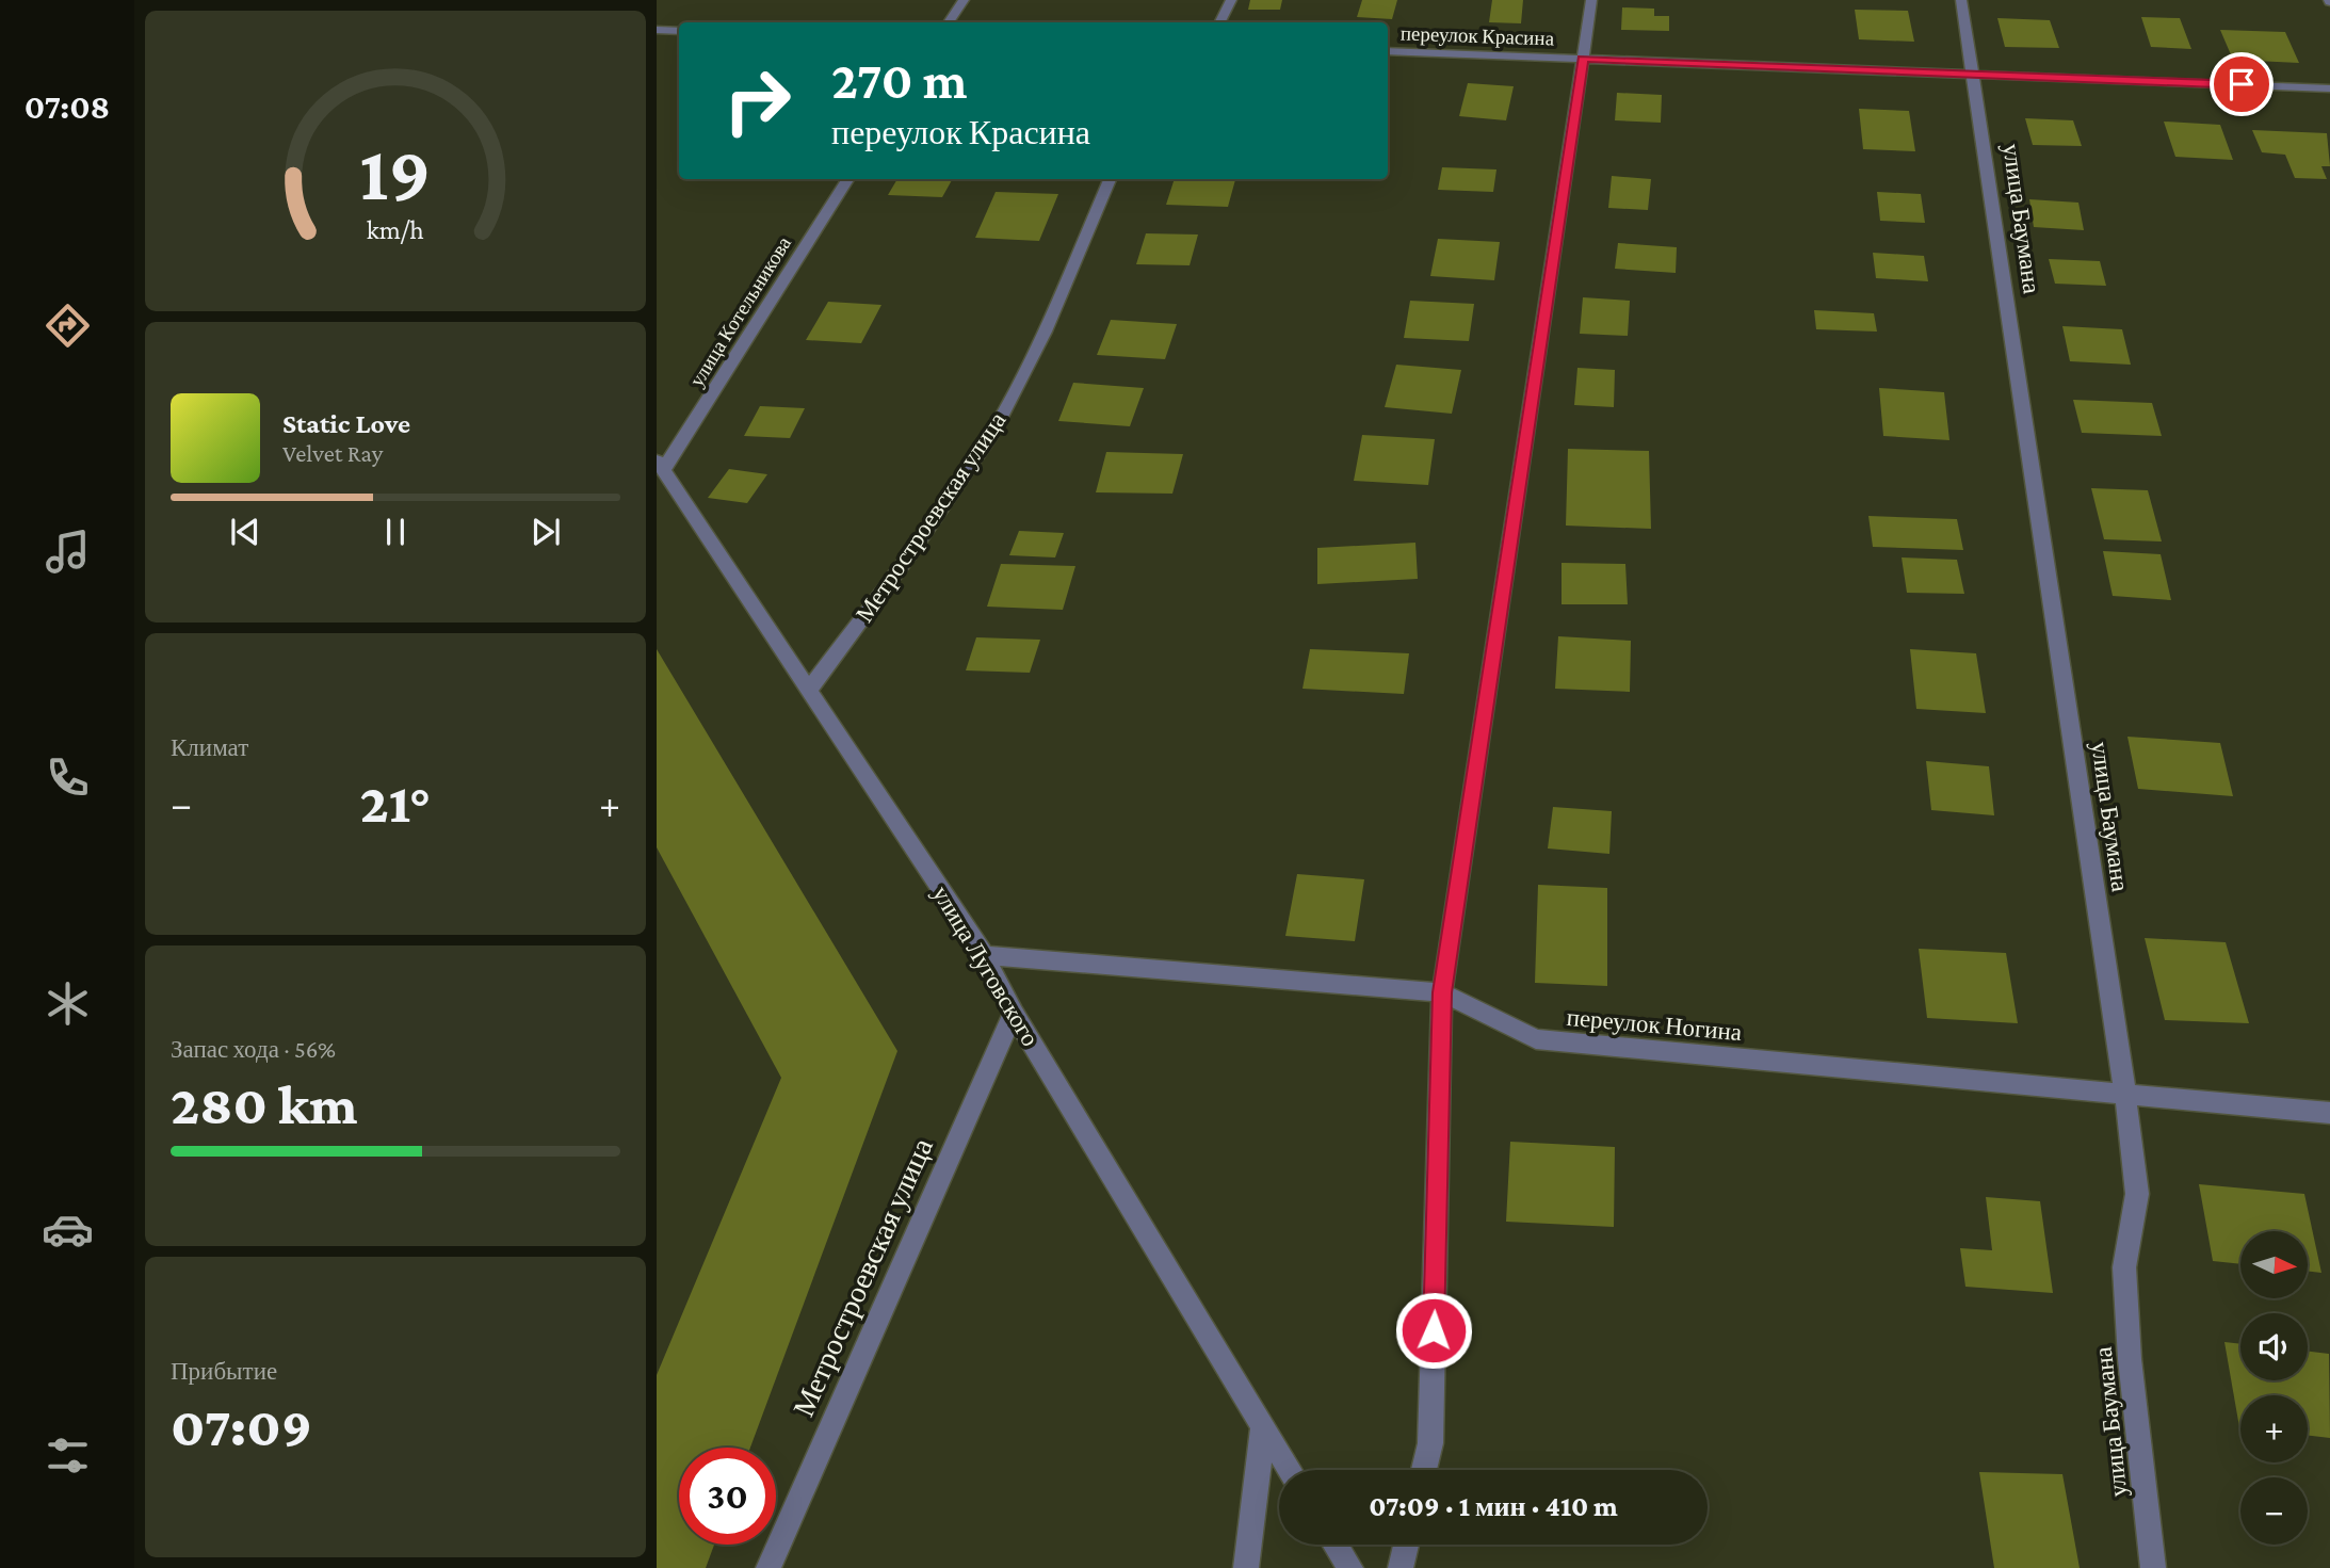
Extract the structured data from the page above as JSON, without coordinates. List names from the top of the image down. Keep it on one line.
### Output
{"streets":{"street":["переулок Красина","улица Баумана","улица Котельникова","Метростроевская улица","улица Луговского","переулок Ногина"]},"crossings":[["переулок Красина","улица Баумана"],["улица Баумана","переулок Ногина"],["улица Котельникова","улица Луговского"],["Метростроевская улица","улица Луговского"],["улица Луговского","переулок Ногина"]],"north":"right","page":{"tabs":"07:08","turn":["270 m","переулок Красина"],"song":["Static Love","Velvet Ray"],"tile":["Климат",["Запас хода · 56%","280 km"],["Прибытие","07:09"]],"heat":["−","21°","+"],"map_buttons":["+","−"],"limit":"30","trip":"07:09 · 1 мин · 410 m","gauge":["19","km/h"]}}
